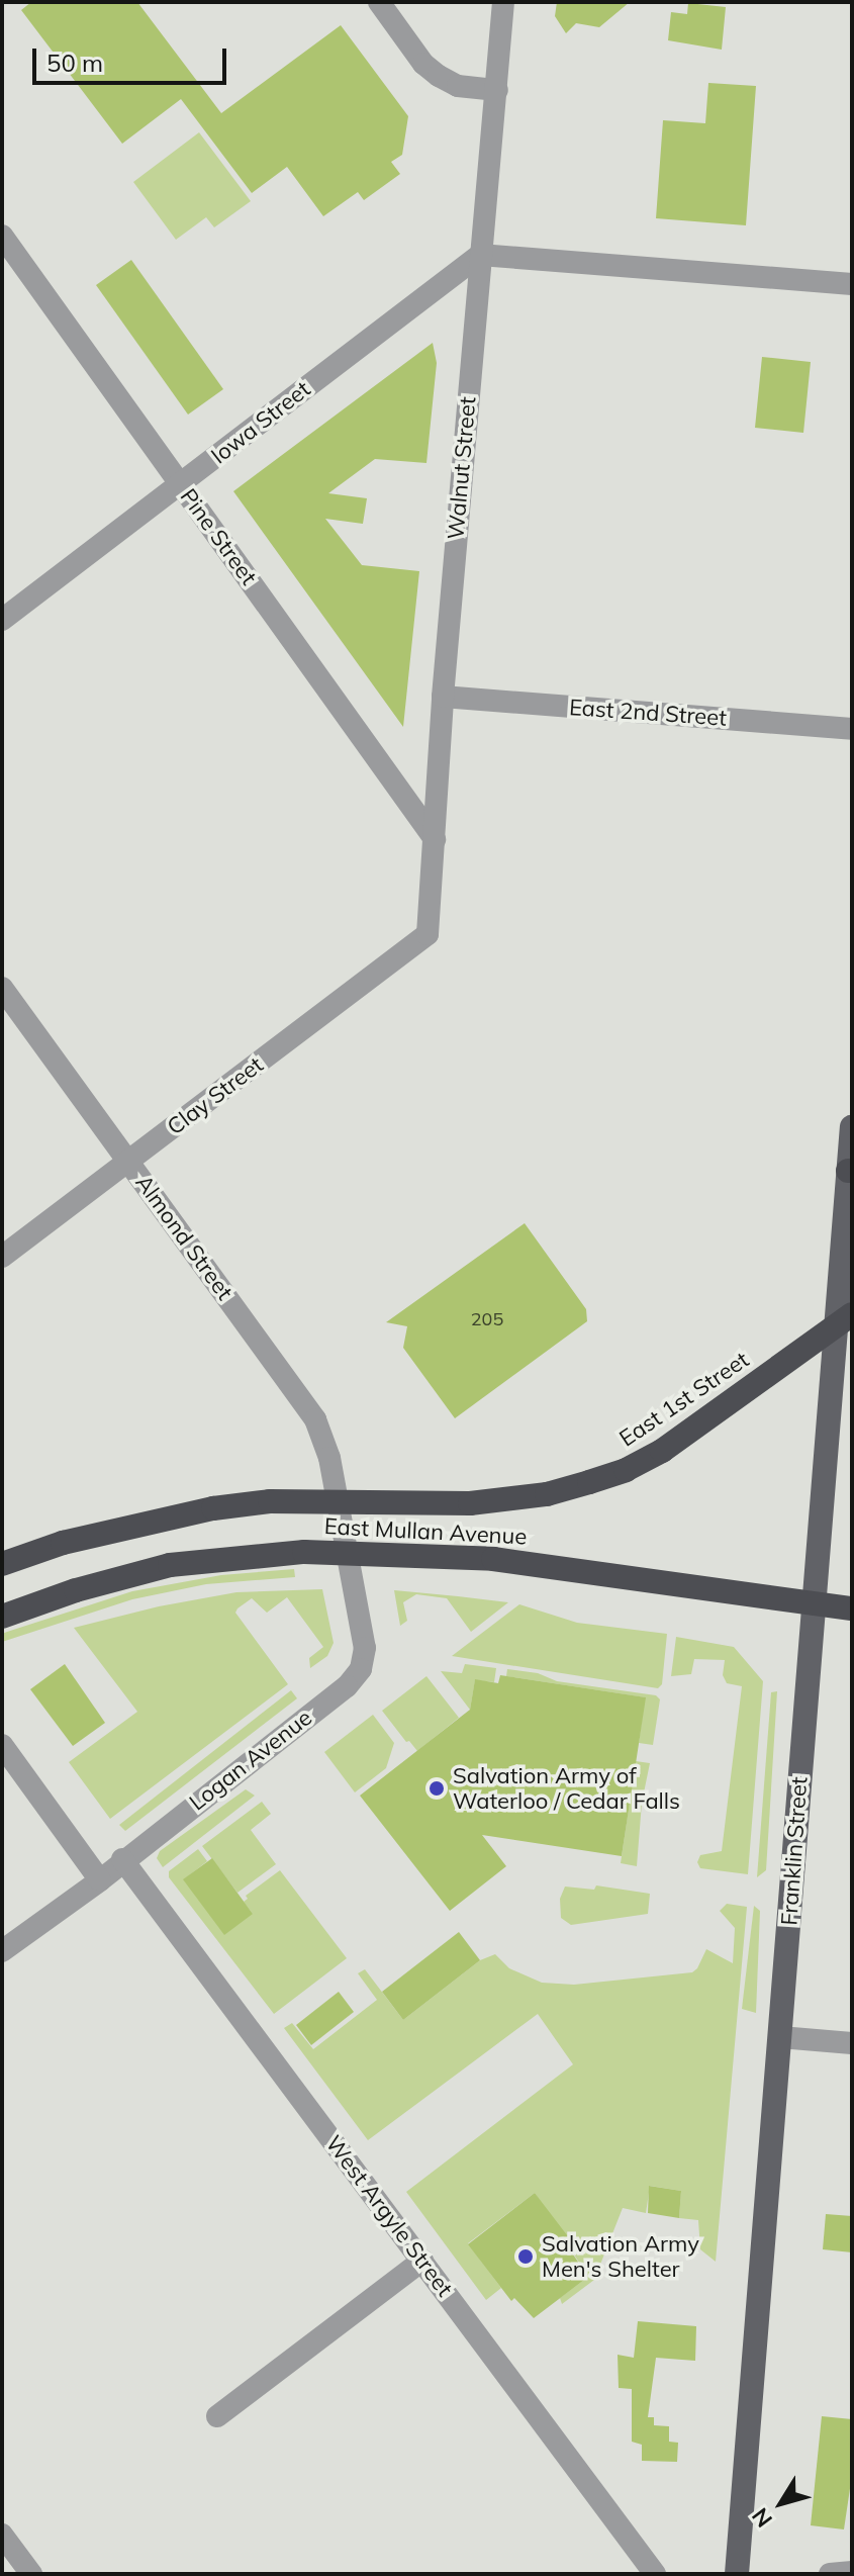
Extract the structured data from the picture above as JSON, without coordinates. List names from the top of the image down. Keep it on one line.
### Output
{"streets":{"highway":["East 1st Street","East Mullan Avenue"],"main road":["Franklin Street"],"street":["Iowa Street","Walnut Street","Pine Street","East 2nd Street","Clay Street","Almond Street","Logan Avenue","West Argyle Street"]},"crossings":[["Iowa Street","Walnut Street"],["Iowa Street","Pine Street"],["Walnut Street","Pine Street"],["Walnut Street","East 2nd Street"],["Walnut Street","Clay Street"],["Clay Street","Almond Street"],["Almond Street","East 1st Street"],["Almond Street","East Mullan Avenue"],["Almond Street","Logan Avenue"],["East 1st Street","East Mullan Avenue"],["East 1st Street","Logan Avenue"],["East 1st Street","Franklin Street"],["East Mullan Avenue","Logan Avenue"],["East Mullan Avenue","Franklin Street"],["Logan Avenue","West Argyle Street"]],"places":["Salvation Army of Waterloo / Cedar Falls","Salvation Army Men's Shelter"],"house_numbers":["205"],"scale_bar":"50 m","north":"bottom left"}
